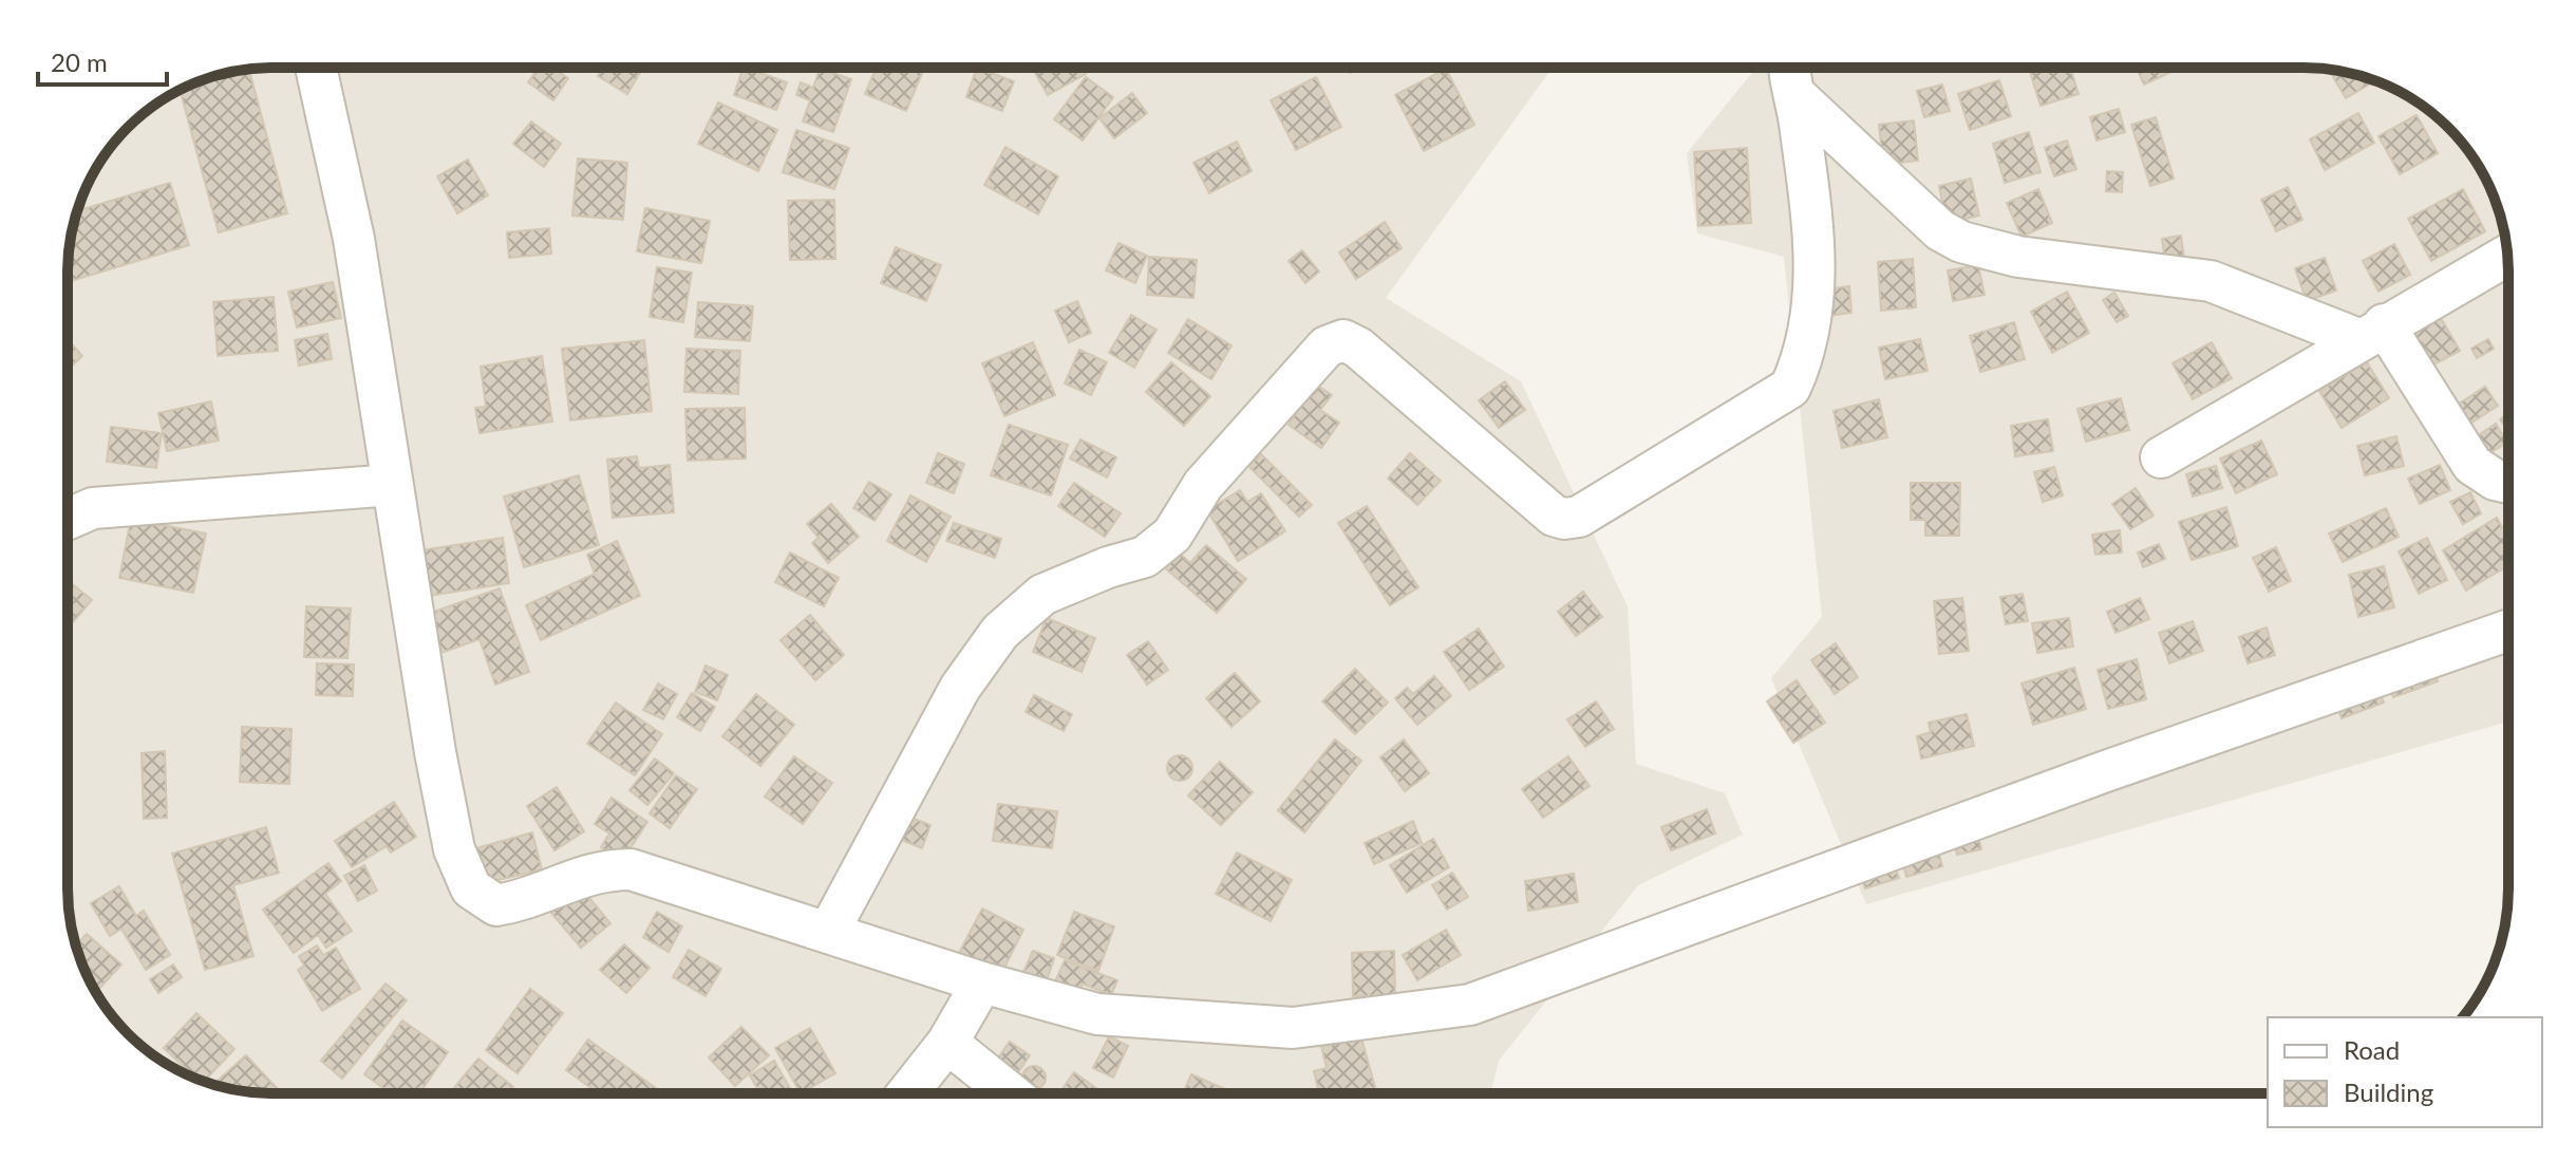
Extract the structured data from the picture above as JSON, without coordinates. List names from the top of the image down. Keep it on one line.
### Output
{"legend":["Road","Building"],"scale_bar":"20 m"}
